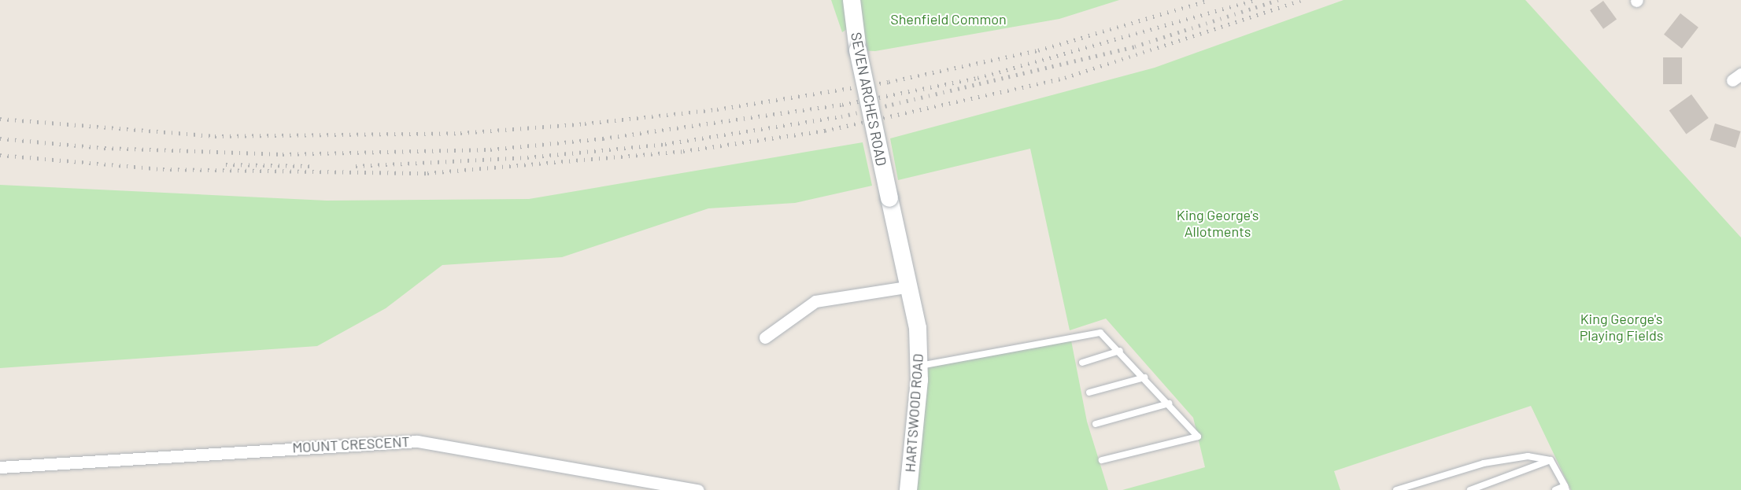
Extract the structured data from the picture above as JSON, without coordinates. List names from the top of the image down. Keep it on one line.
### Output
{"streets":{"street":["SEVEN ARCHES ROAD","HARTSWOOD ROAD","MOUNT CRESCENT"]},"crossings":[["SEVEN ARCHES ROAD","HARTSWOOD ROAD"]],"parks":["Shenfield Common","King George's Allotments","King George's Playing Fields"]}
